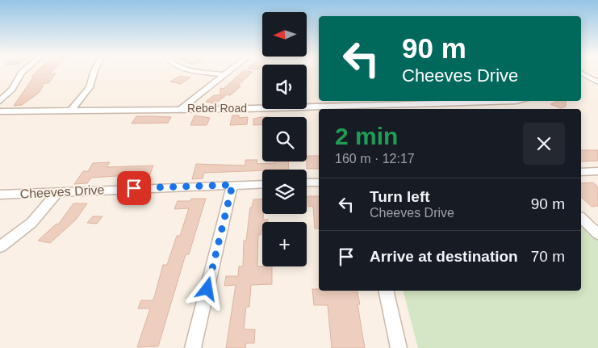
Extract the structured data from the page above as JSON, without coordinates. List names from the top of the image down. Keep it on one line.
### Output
{"streets":{"street":["Rebel Road","Cheeves Drive"]},"north":"left","page":{"map_buttons":"+","turn":["90 m","Cheeves Drive"],"heading":["2 min","160 m · 12:17"],"list":[{"name":"Turn left","note":"Cheeves Drive","value":"90 m"},{"name":"Arrive at destination","value":"70 m"}]}}
